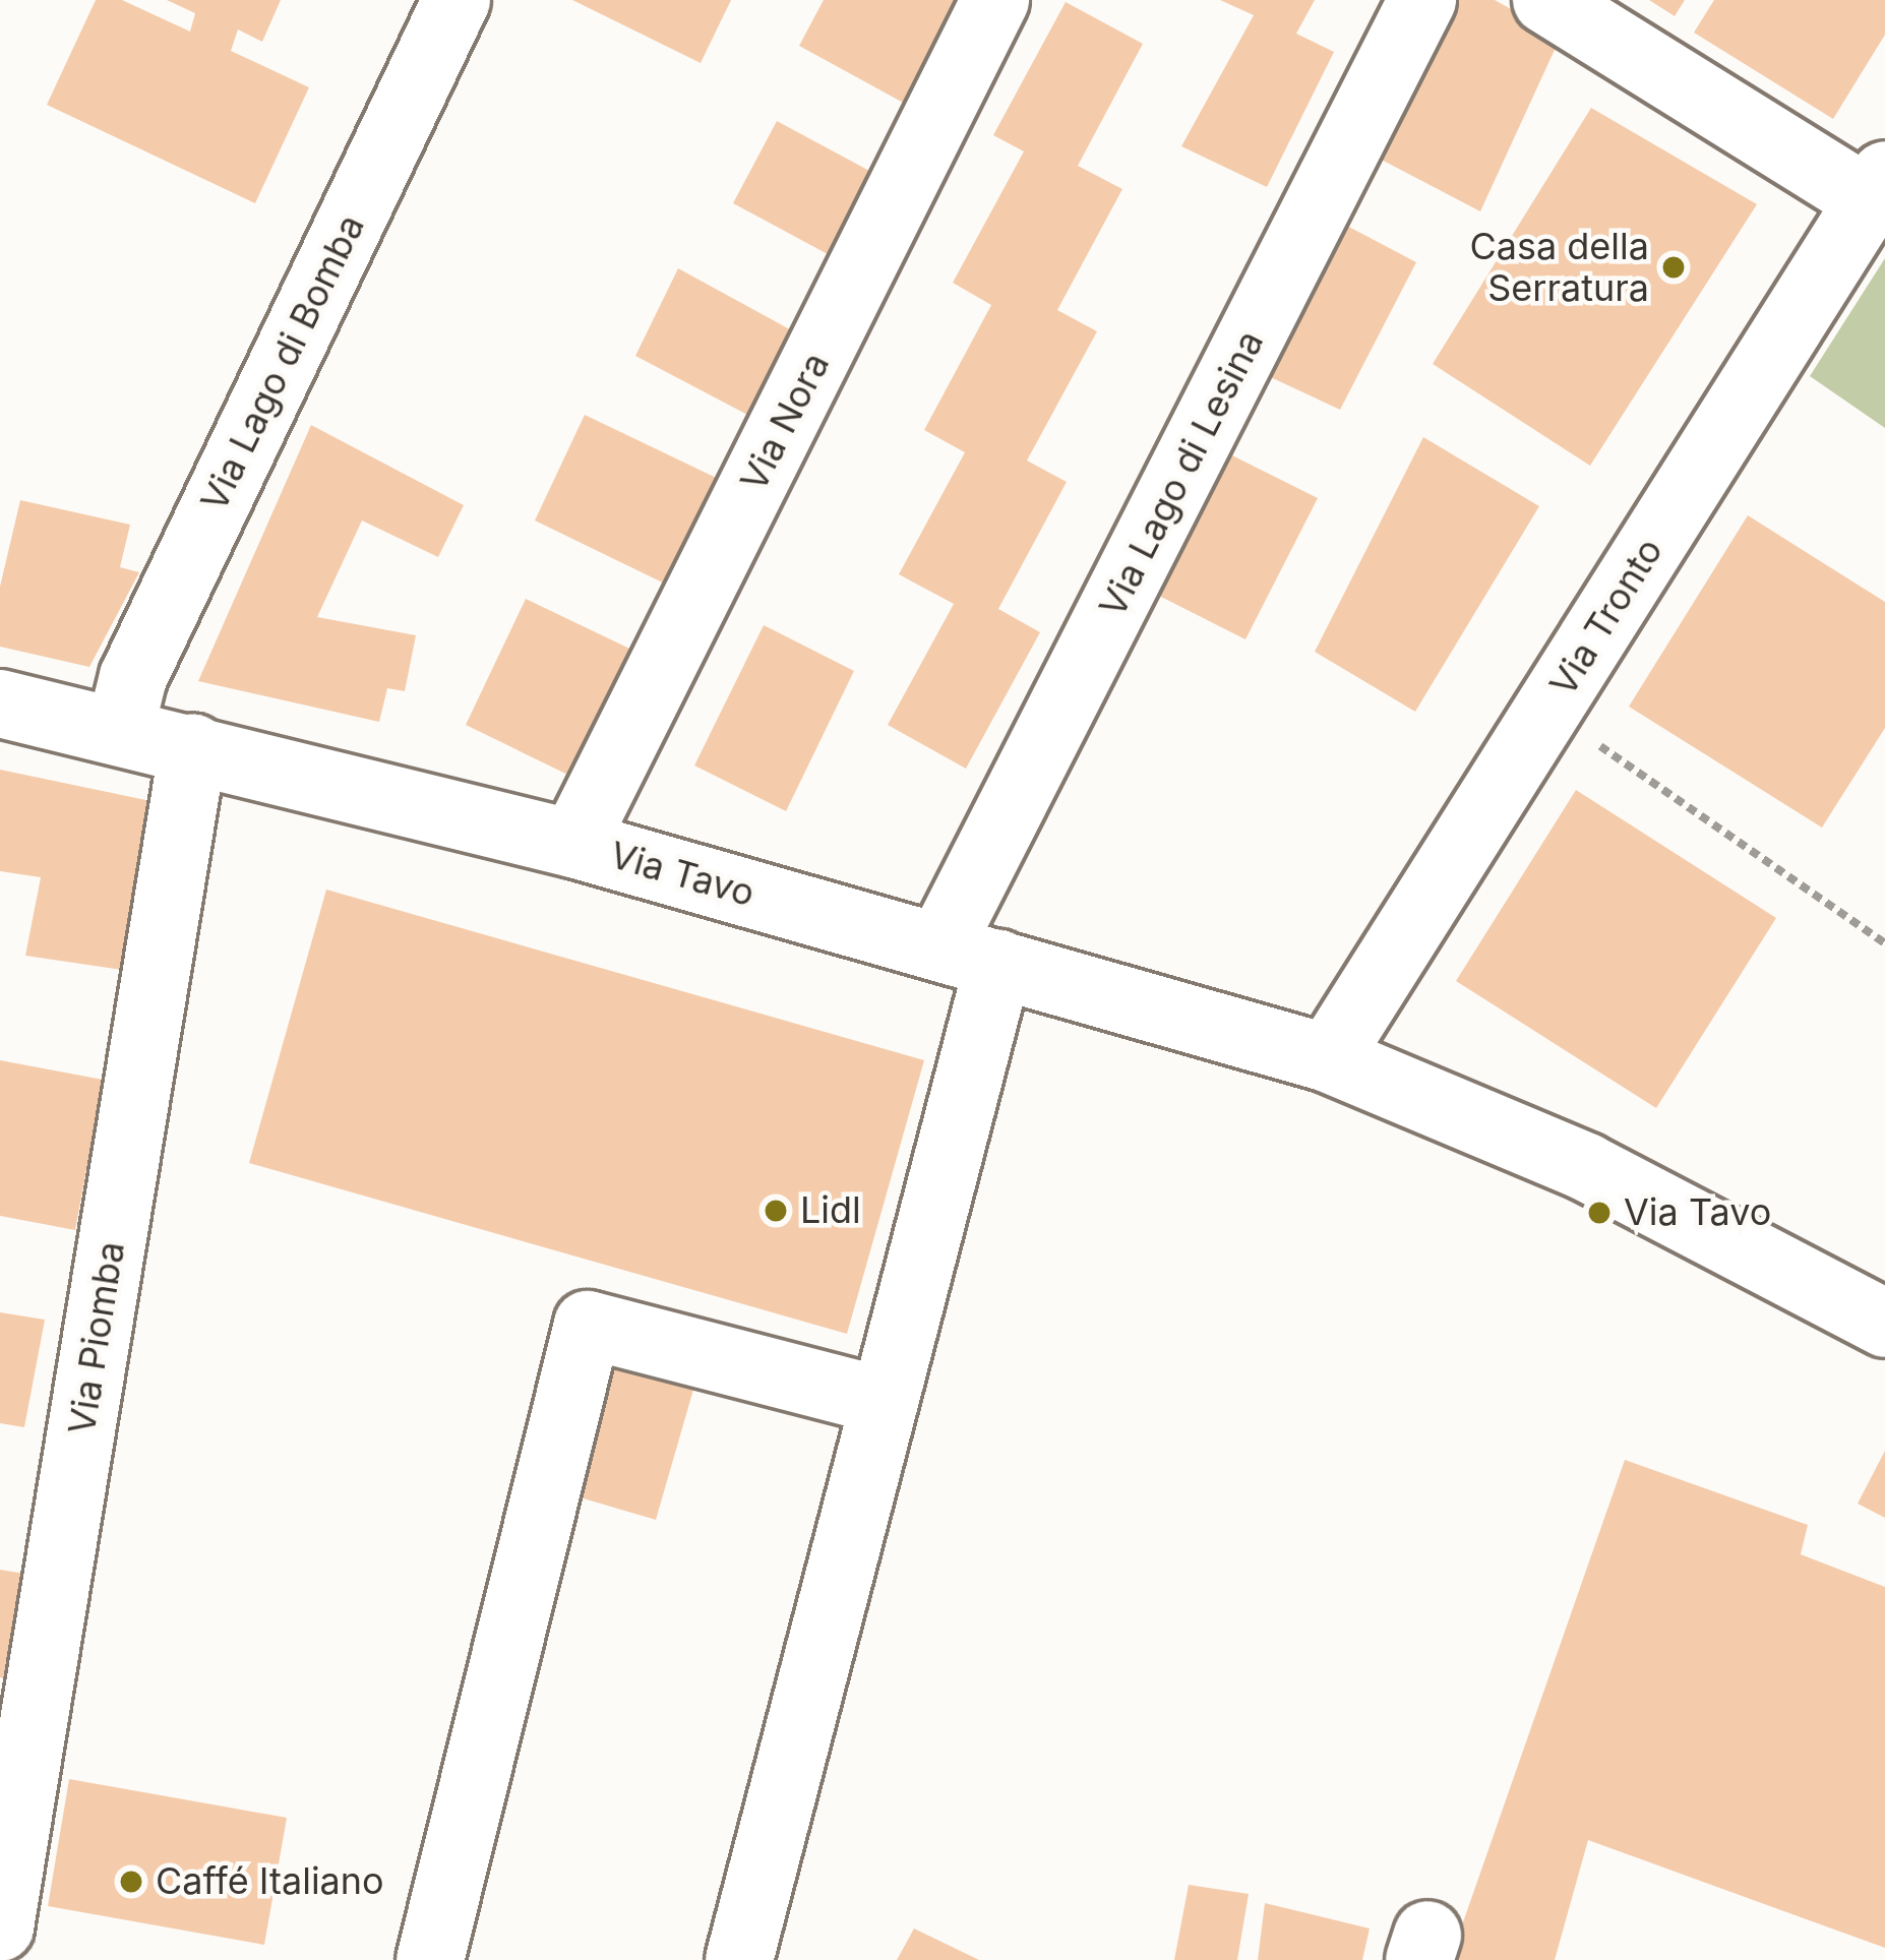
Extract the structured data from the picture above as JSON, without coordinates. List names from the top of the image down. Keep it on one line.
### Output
{"streets":{"street":["Via Lago di Bomba","Via Nora","Via Lago di Lesina","Via Tronto","Via Tavo","Via Piomba"]},"crossings":[["Via Lago di Bomba","Via Tavo"],["Via Nora","Via Tavo"],["Via Lago di Lesina","Via Tavo"],["Via Tronto","Via Tavo"],["Via Tavo","Via Piomba"]],"places":["Casa della Serratura","Lidl","Via Tavo","Caffé Italiano"]}
